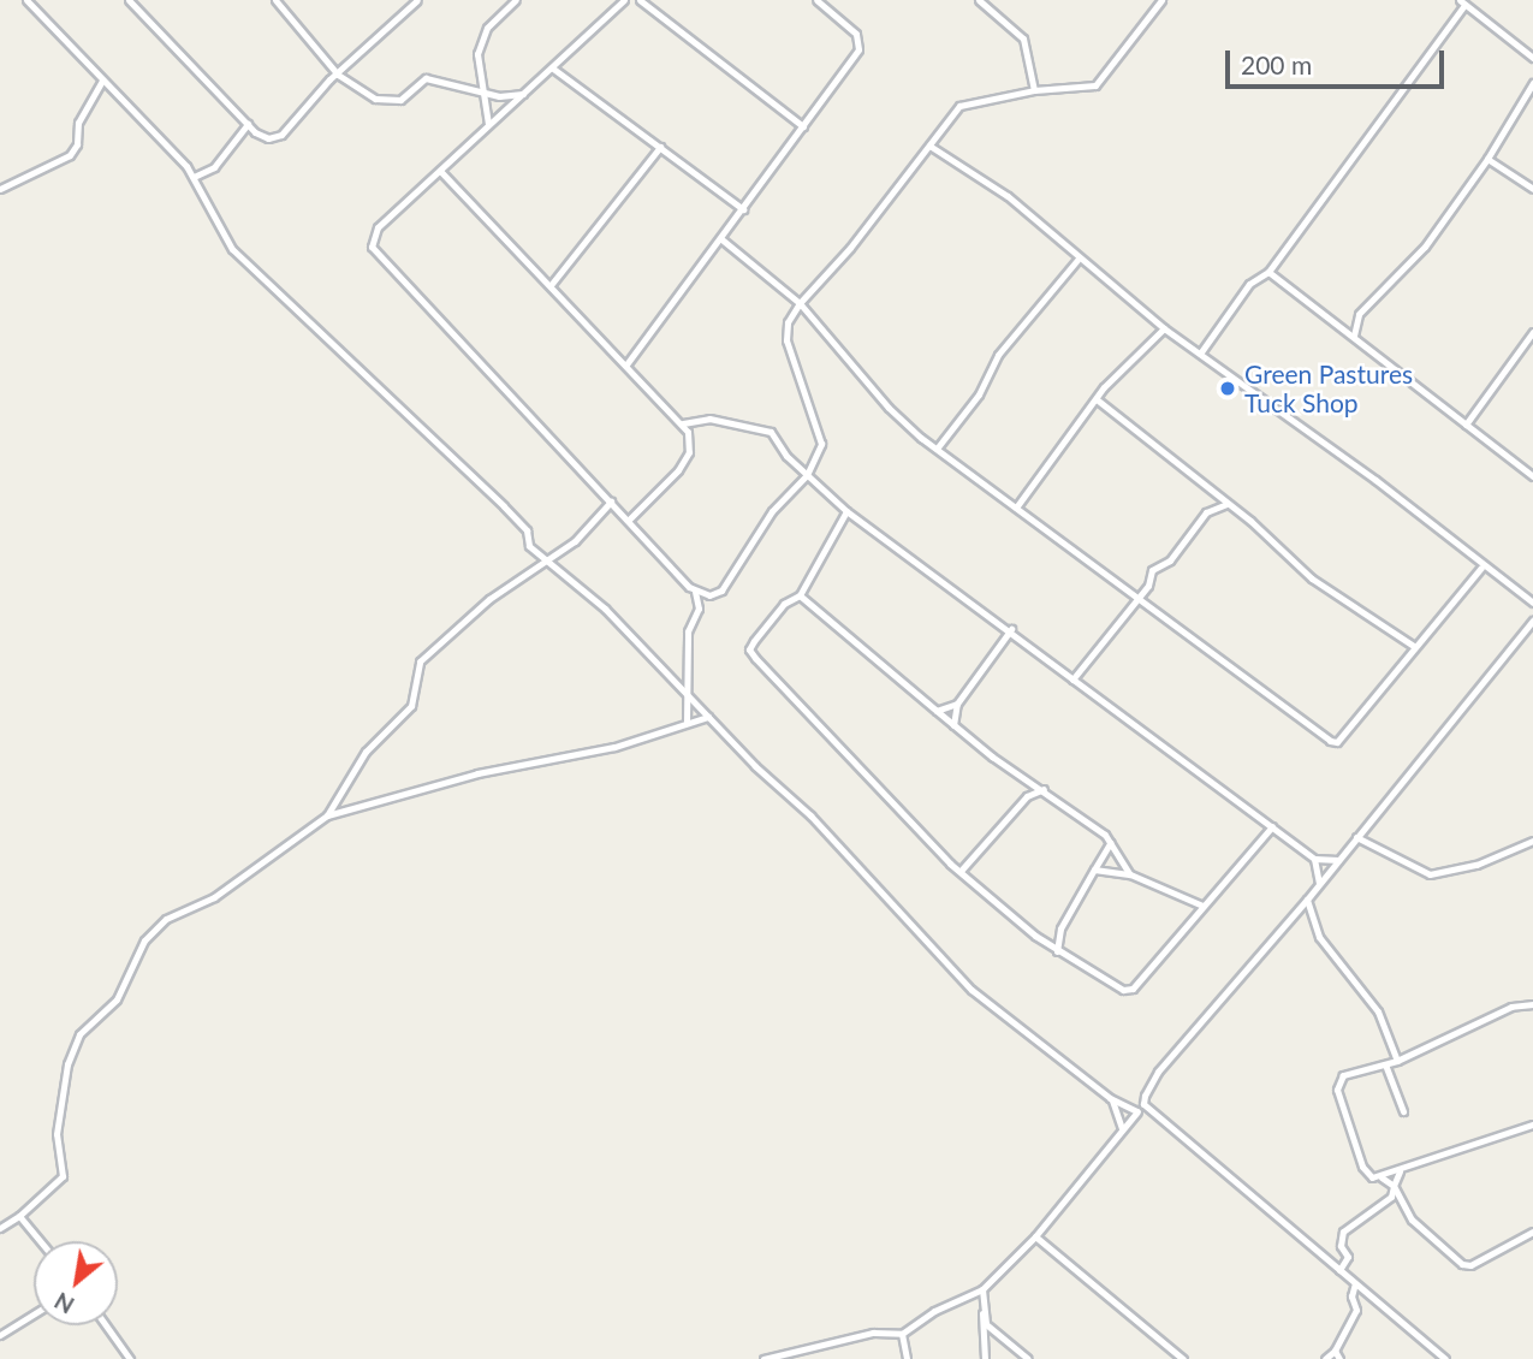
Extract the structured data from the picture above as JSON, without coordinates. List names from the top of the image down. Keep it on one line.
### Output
{"places":["Green Pastures Tuck Shop"],"scale_bar":"200 m","north":"bottom left"}
